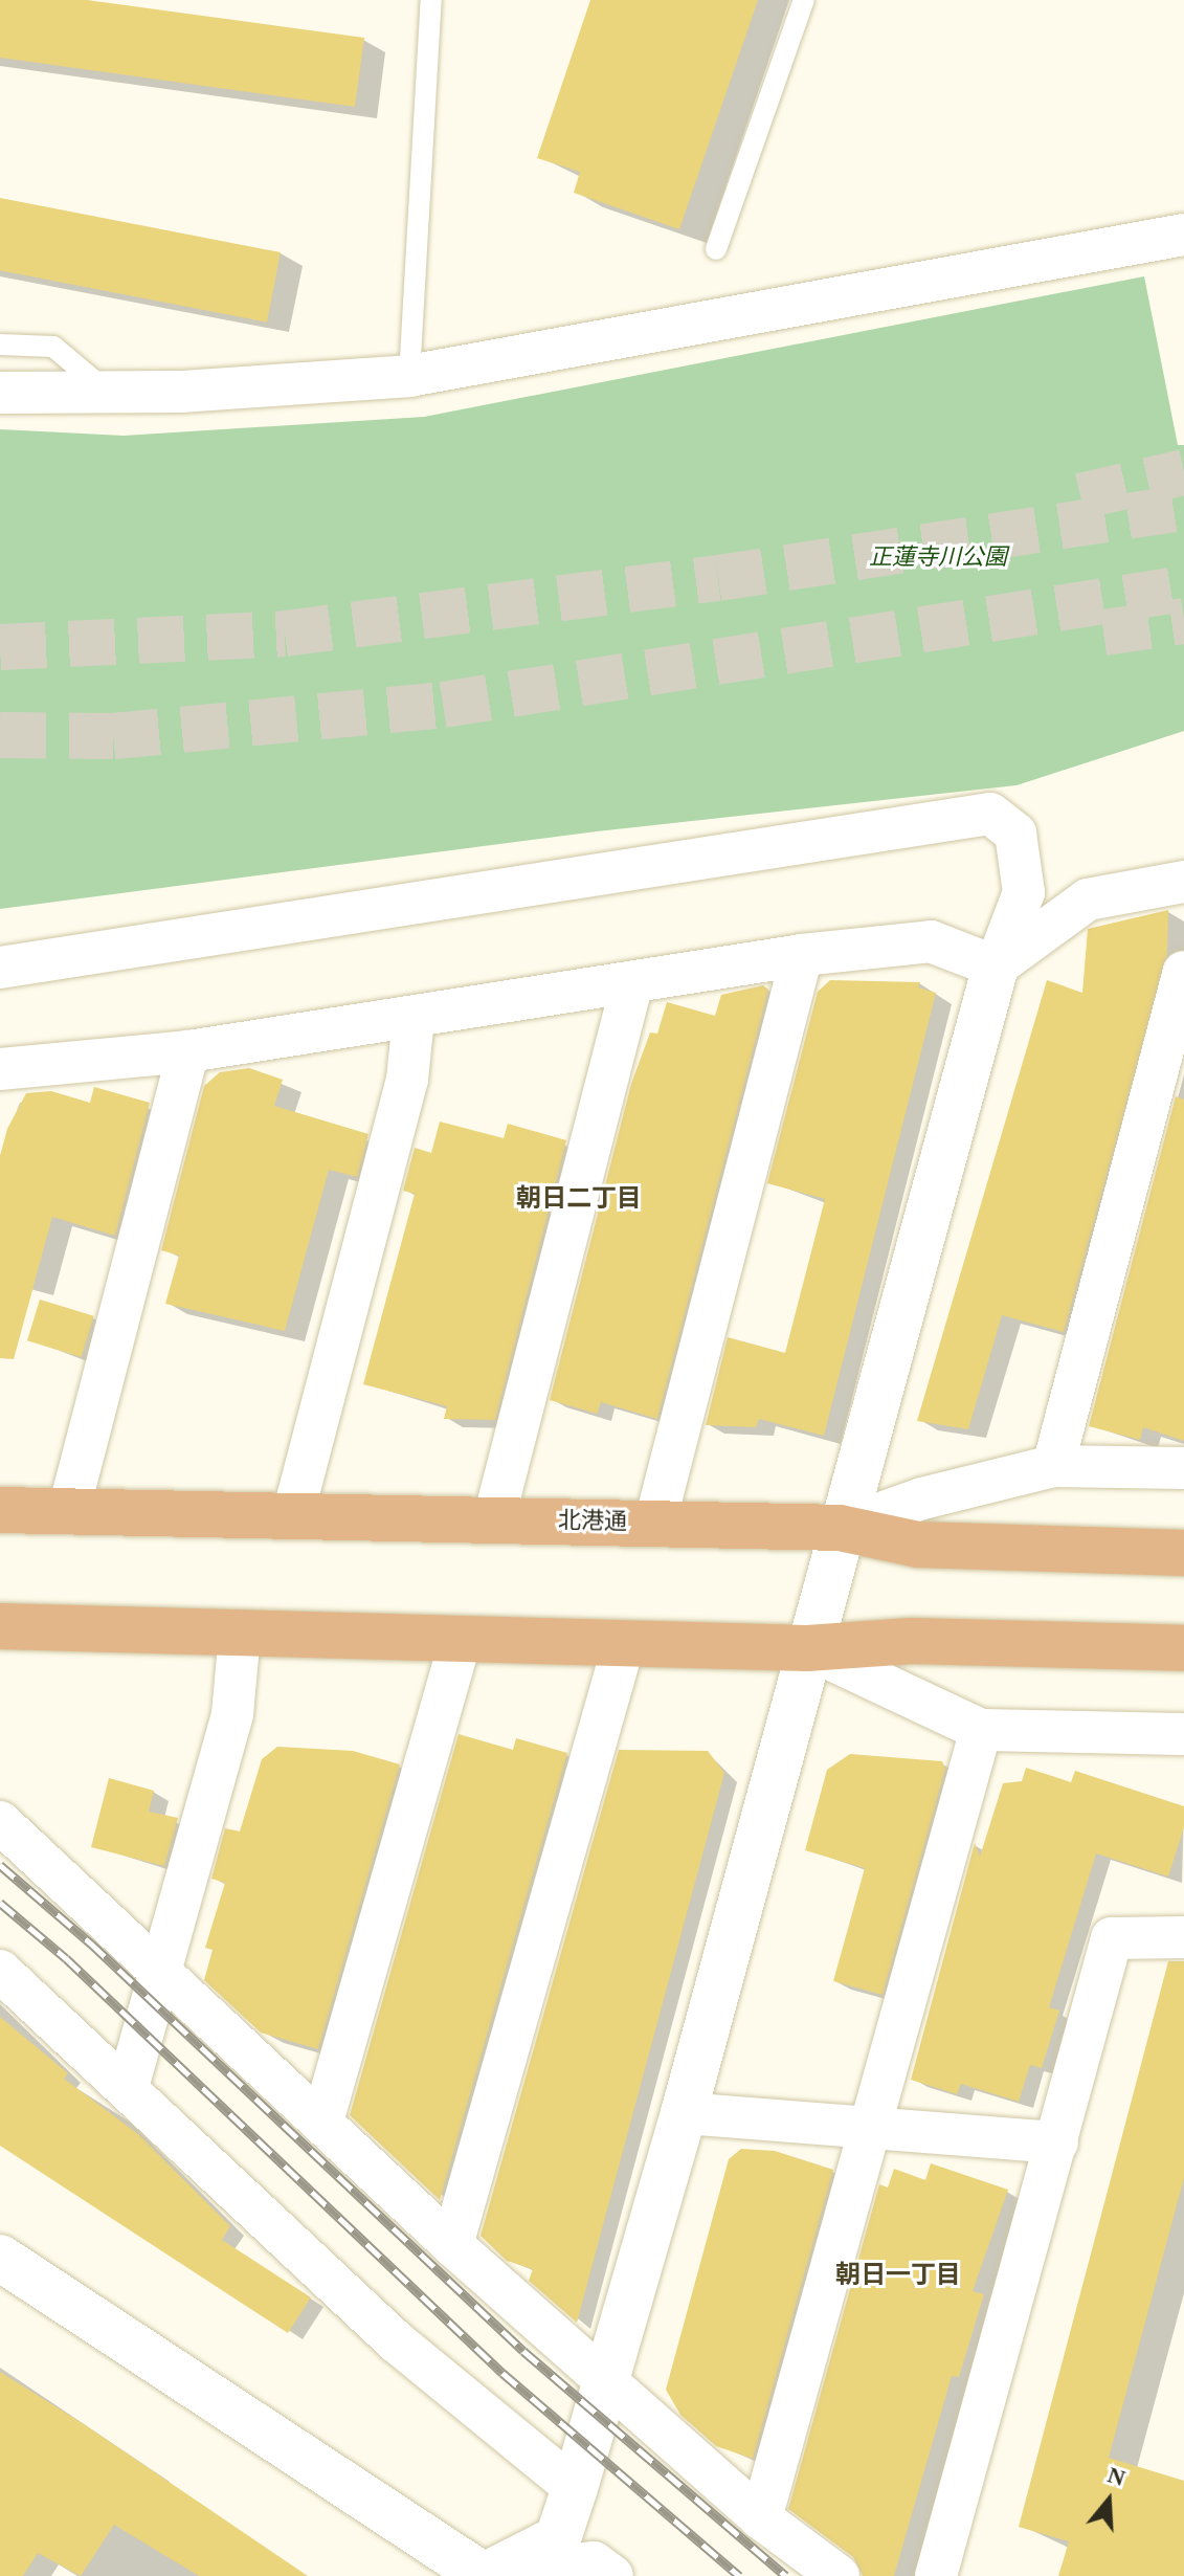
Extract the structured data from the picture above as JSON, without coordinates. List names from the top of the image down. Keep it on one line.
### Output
{"streets":{"main road":["北港通"]},"districts":["朝日二丁目","朝日一丁目"],"parks":["正蓮寺川公園"],"north":"top"}
